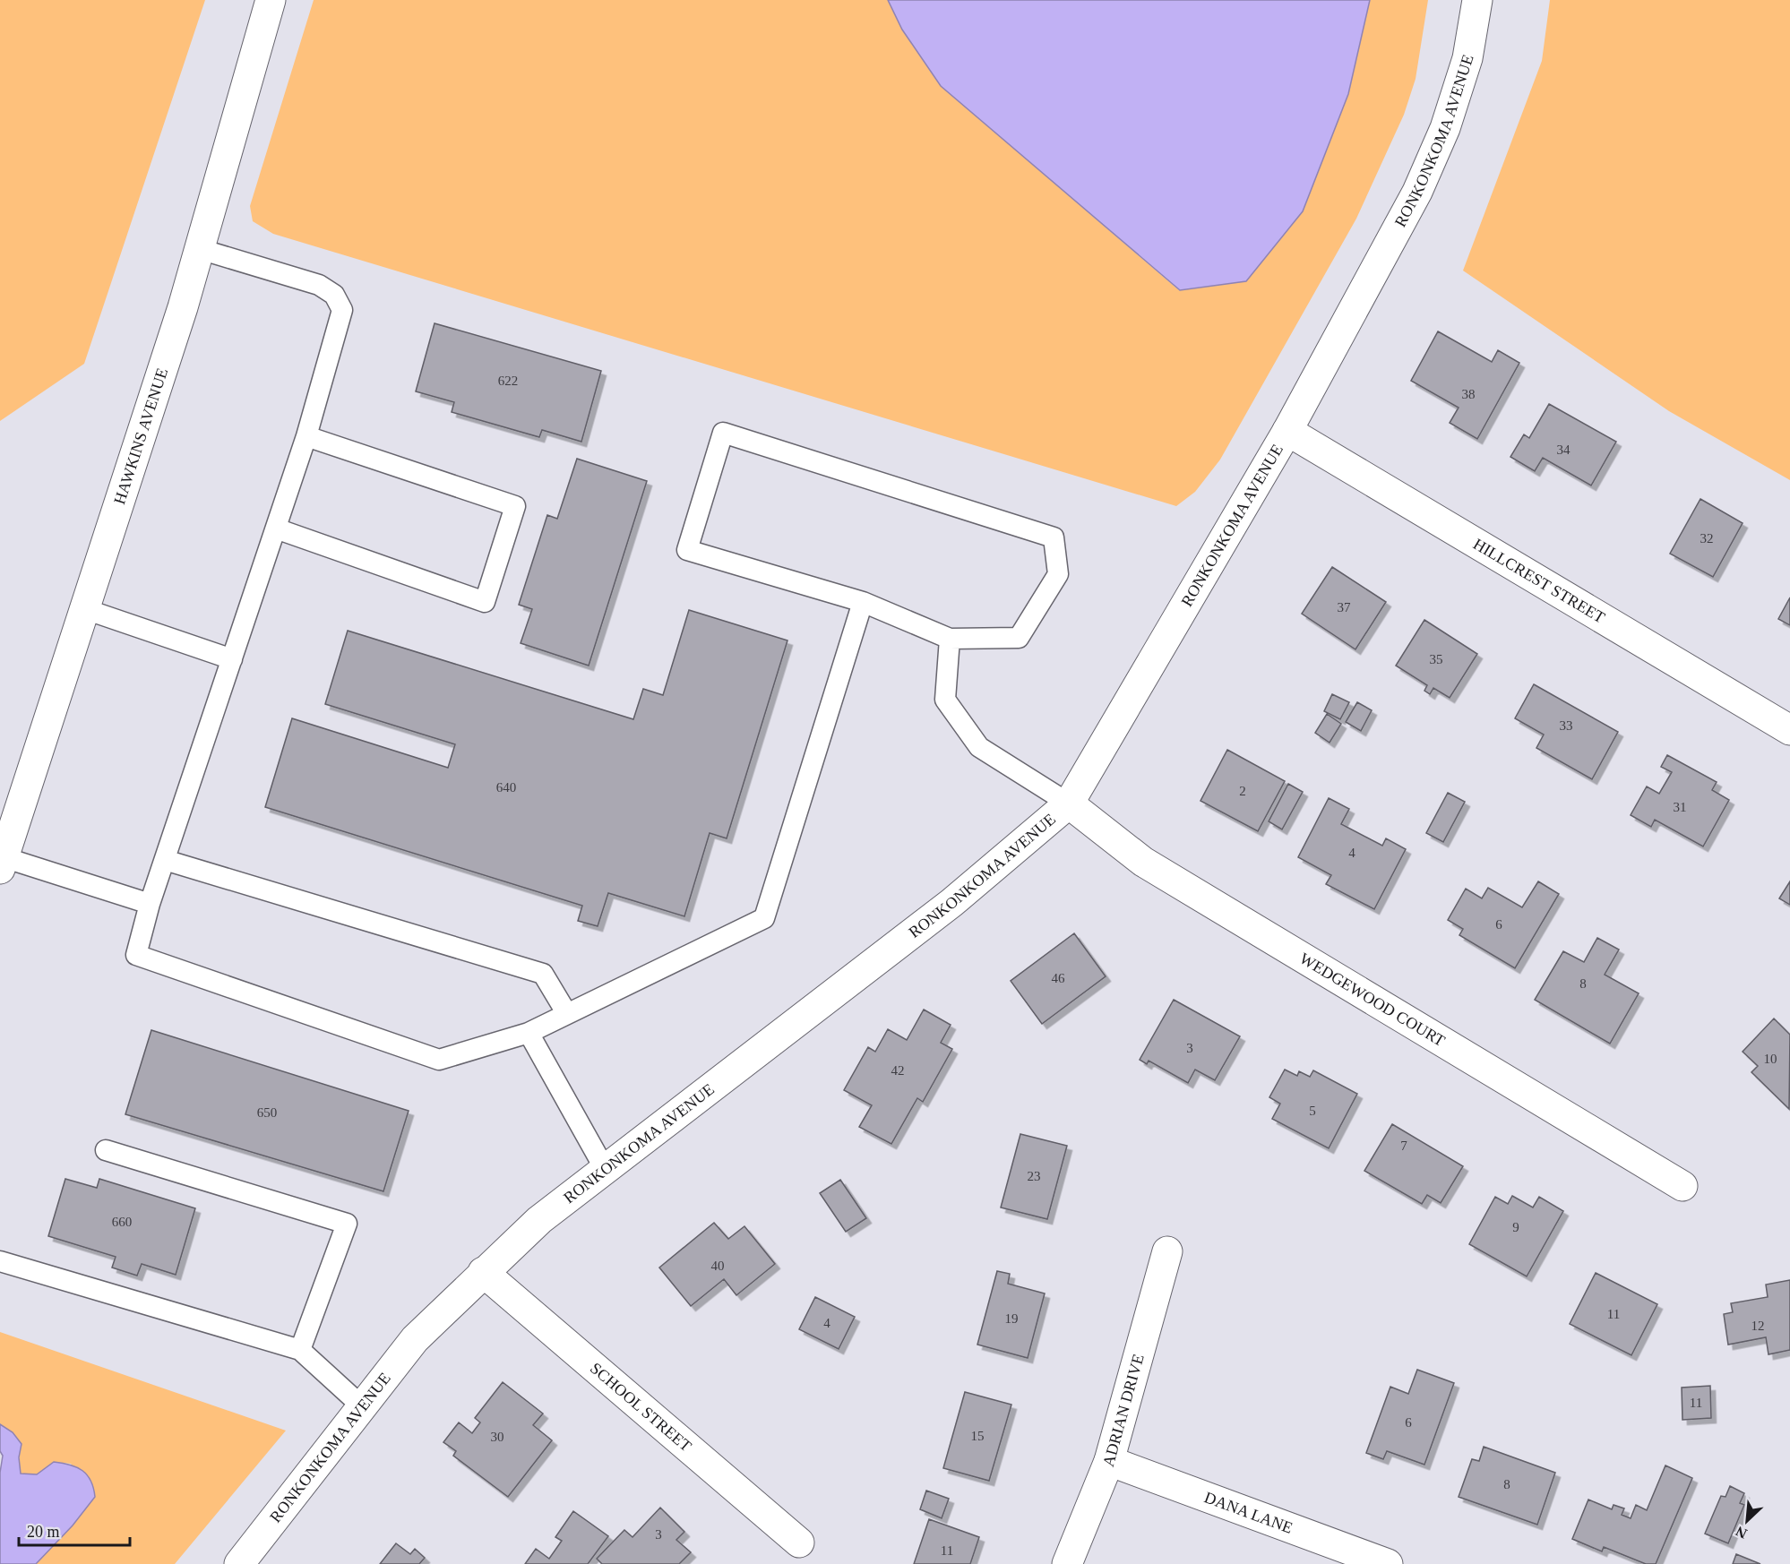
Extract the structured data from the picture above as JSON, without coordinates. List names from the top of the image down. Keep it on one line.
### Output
{"streets":{"street":["RONKONKOMA AVENUE","HAWKINS AVENUE","HILLCREST STREET","WEDGEWOOD COURT","SCHOOL STREET","ADRIAN DRIVE","DANA LANE"]},"crossings":[["RONKONKOMA AVENUE","HILLCREST STREET"],["RONKONKOMA AVENUE","WEDGEWOOD COURT"],["RONKONKOMA AVENUE","SCHOOL STREET"],["ADRIAN DRIVE","DANA LANE"]],"house_numbers":["622","38","34","32","37","35","33","640","2","31","4","6","46","8","3","10","42","5","650","7","23","660","9","40","11","19","4","12","11","6","15","30","8","3","11"],"scale_bar":"20 m","north":"bottom left"}
